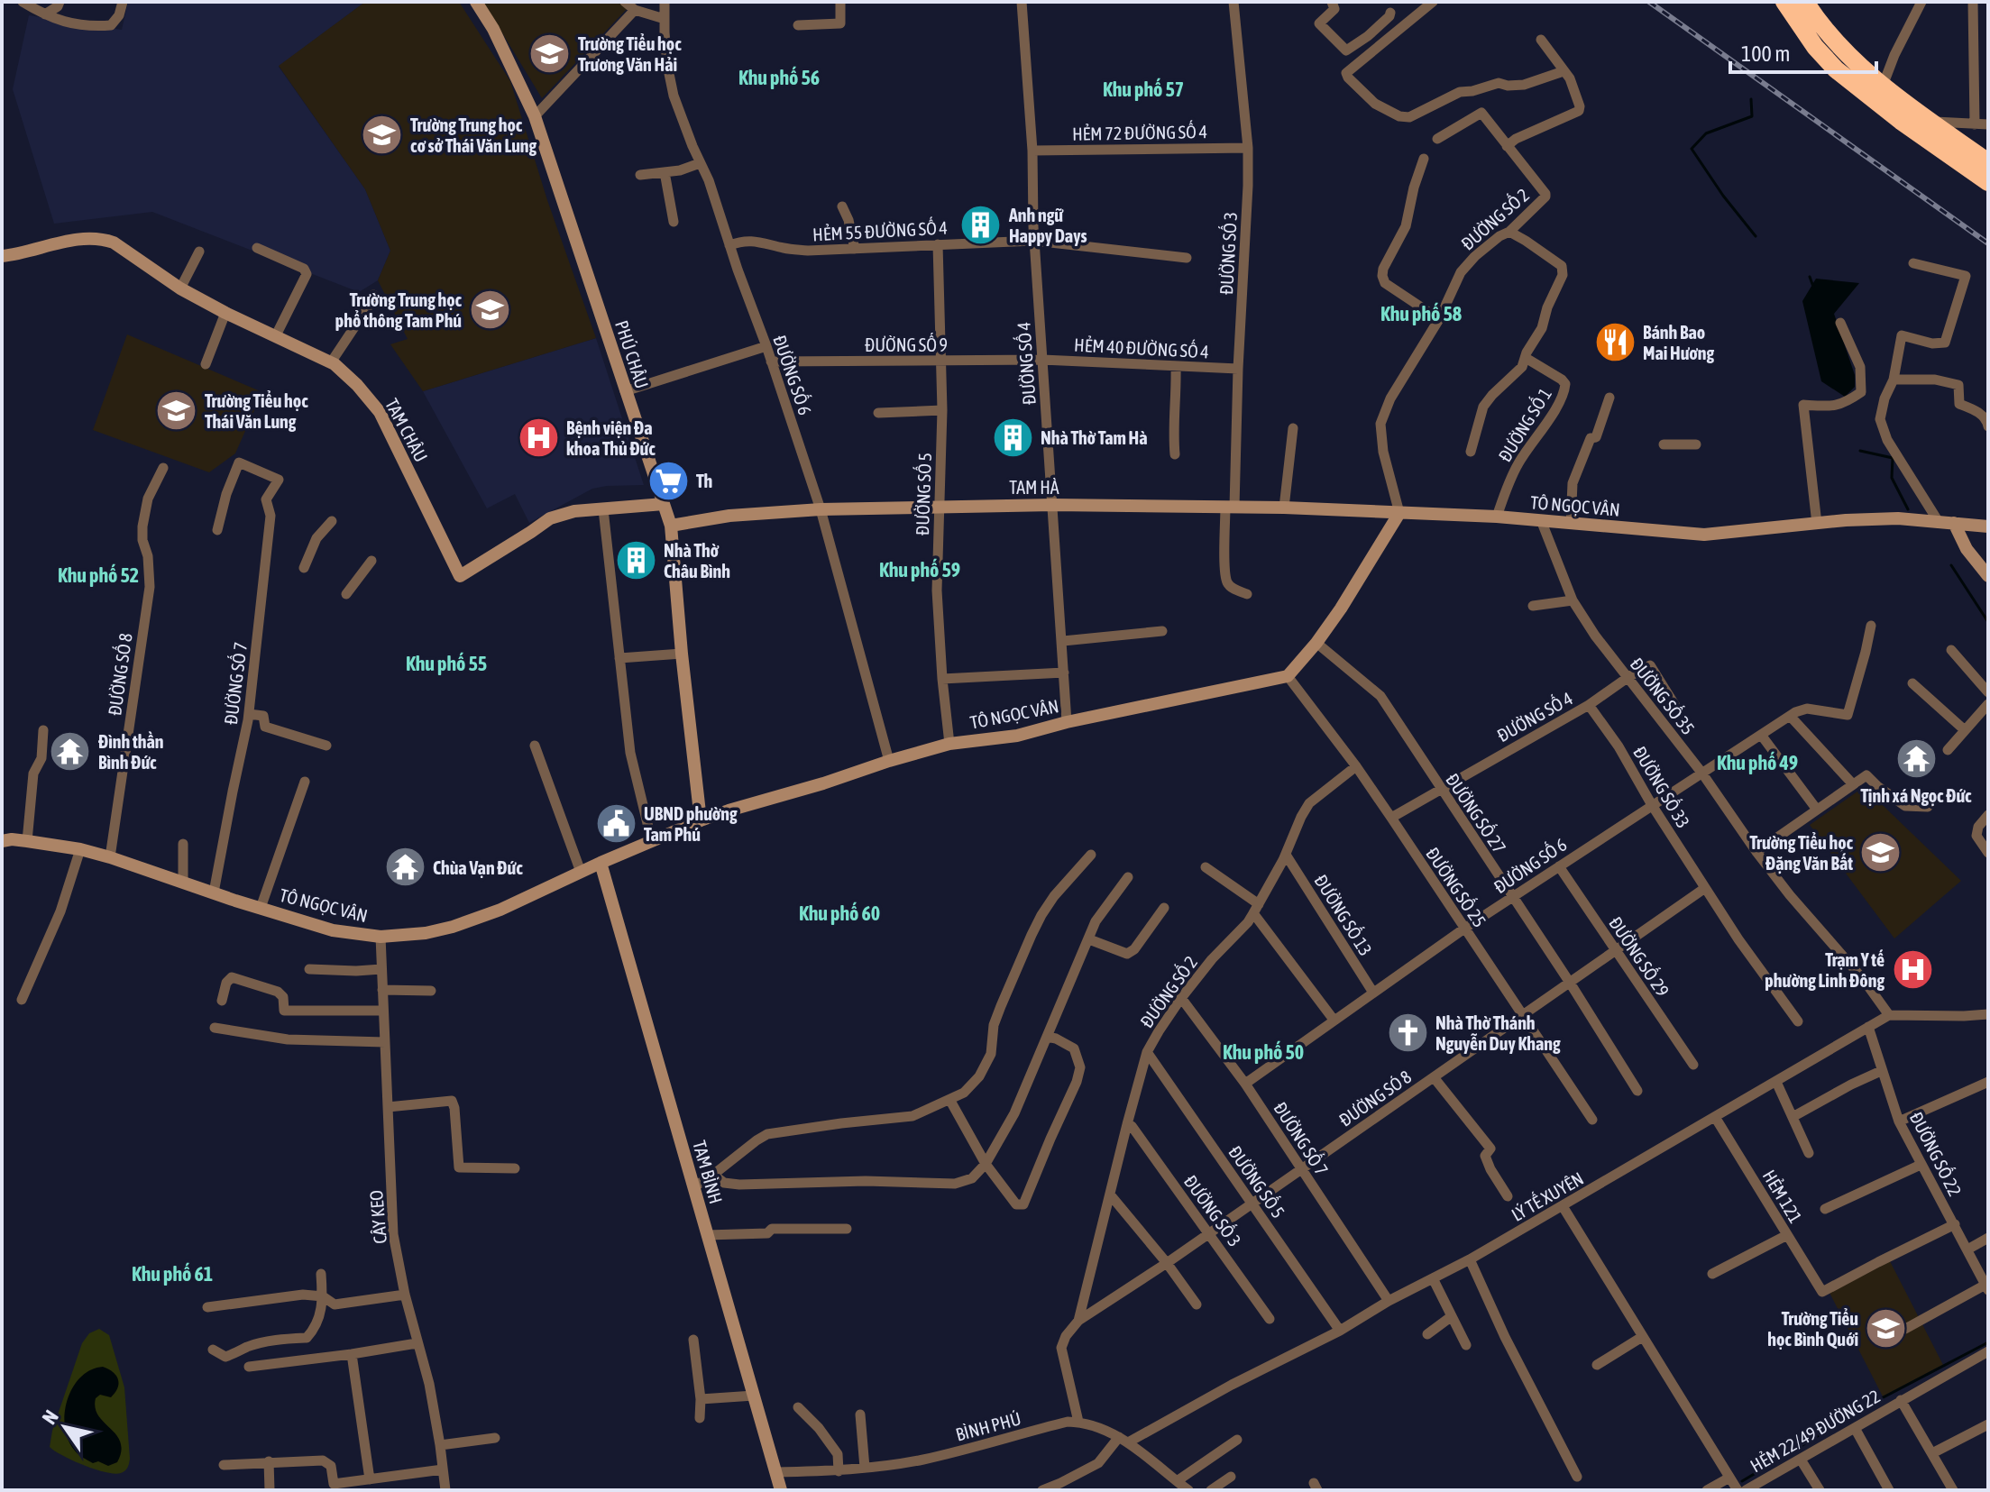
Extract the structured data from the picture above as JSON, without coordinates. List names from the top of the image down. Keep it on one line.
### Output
{"streets":{"main road":["PHÚ CHÂU","TAM CHÂU","TAM HÀ","TÔ NGỌC VÂN","TAM BÌNH"],"street":["HẺM 72 ĐƯỜNG SỐ 4","ĐƯỜNG SỐ 2","HẺM 55 ĐƯỜNG SỐ 4","ĐƯỜNG SỐ 3","ĐƯỜNG SỐ 9","HẺM 40 ĐƯỜNG SỐ 4","ĐƯỜNG SỐ 4","ĐƯỜNG SỐ 6","ĐƯỜNG SỐ 1","ĐƯỜNG SỐ 5","ĐƯỜNG SỐ 8","ĐƯỜNG SỐ 7","ĐƯỜNG SỐ 35","ĐƯỜNG SỐ 33","ĐƯỜNG SỐ 27","ĐƯỜNG SỐ 25","ĐƯỜNG SỐ 13","ĐƯỜNG SỐ 29","ĐƯỜNG SÓ 8","ĐƯỜNG SỐ 22","LÝ TẾ XUYÊN","HẺM 121","CÂY KEO","BÌNH PHÚ","HẺM 22/49 ĐƯỜNG 22"]},"crossings":[["HẺM 72 ĐƯỜNG SỐ 4","ĐƯỜNG SỐ 3"],["HẺM 72 ĐƯỜNG SỐ 4","ĐƯỜNG SỐ 4"],["ĐƯỜNG SỐ 2","ĐƯỜNG SỐ 3"],["ĐƯỜNG SỐ 2","TAM HÀ"],["ĐƯỜNG SỐ 2","ĐƯỜNG SỐ 5"],["ĐƯỜNG SỐ 2","TÔ NGỌC VÂN"],["ĐƯỜNG SỐ 2","ĐƯỜNG SỐ 7"],["ĐƯỜNG SỐ 2","ĐƯỜNG SỐ 25"],["ĐƯỜNG SỐ 2","ĐƯỜNG SỐ 13"],["ĐƯỜNG SỐ 2","ĐƯỜNG SÓ 8"],["HẺM 55 ĐƯỜNG SỐ 4","ĐƯỜNG SỐ 4"],["HẺM 55 ĐƯỜNG SỐ 4","ĐƯỜNG SỐ 6"],["HẺM 55 ĐƯỜNG SỐ 4","ĐƯỜNG SỐ 5"],["ĐƯỜNG SỐ 3","HẺM 40 ĐƯỜNG SỐ 4"],["ĐƯỜNG SỐ 3","TAM HÀ"],["ĐƯỜNG SỐ 3","ĐƯỜNG SÓ 8"],["ĐƯỜNG SỐ 9","HẺM 40 ĐƯỜNG SỐ 4"],["ĐƯỜNG SỐ 9","ĐƯỜNG SỐ 4"],["ĐƯỜNG SỐ 9","ĐƯỜNG SỐ 6"],["ĐƯỜNG SỐ 9","ĐƯỜNG SỐ 5"],["HẺM 40 ĐƯỜNG SỐ 4","ĐƯỜNG SỐ 4"],["PHÚ CHÂU","TAM CHÂU"],["PHÚ CHÂU","TAM HÀ"],["PHÚ CHÂU","TÔ NGỌC VÂN"],["ĐƯỜNG SỐ 4","TAM HÀ"],["ĐƯỜNG SỐ 4","TÔ NGỌC VÂN"],["ĐƯỜNG SỐ 4","ĐƯỜNG SỐ 35"],["ĐƯỜNG SỐ 4","ĐƯỜNG SỐ 33"],["ĐƯỜNG SỐ 4","ĐƯỜNG SỐ 27"],["ĐƯỜNG SỐ 4","ĐƯỜNG SỐ 25"],["ĐƯỜNG SỐ 6","TAM HÀ"],["ĐƯỜNG SỐ 6","TÔ NGỌC VÂN"],["ĐƯỜNG SỐ 6","ĐƯỜNG SỐ 7"],["ĐƯỜNG SỐ 6","ĐƯỜNG SỐ 35"],["ĐƯỜNG SỐ 6","ĐƯỜNG SỐ 33"],["ĐƯỜNG SỐ 6","ĐƯỜNG SỐ 27"],["ĐƯỜNG SỐ 6","ĐƯỜNG SỐ 25"],["ĐƯỜNG SỐ 6","ĐƯỜNG SỐ 13"],["ĐƯỜNG SỐ 6","ĐƯỜNG SỐ 29"],["ĐƯỜNG SỐ 1","TÔ NGỌC VÂN"],["TAM HÀ","ĐƯỜNG SỐ 5"],["TAM HÀ","TÔ NGỌC VÂN"],["ĐƯỜNG SỐ 5","TÔ NGỌC VÂN"],["ĐƯỜNG SỐ 5","ĐƯỜNG SÓ 8"],["ĐƯỜNG SỐ 5","LÝ TẾ XUYÊN"],["TÔ NGỌC VÂN","ĐƯỜNG SỐ 8"],["TÔ NGỌC VÂN","ĐƯỜNG SỐ 7"],["TÔ NGỌC VÂN","ĐƯỜNG SỐ 35"],["TÔ NGỌC VÂN","ĐƯỜNG SỐ 25"],["TÔ NGỌC VÂN","TAM BÌNH"],["TÔ NGỌC VÂN","CÂY KEO"],["ĐƯỜNG SỐ 7","ĐƯỜNG SÓ 8"],["ĐƯỜNG SỐ 7","LÝ TẾ XUYÊN"],["ĐƯỜNG SỐ 35","LÝ TẾ XUYÊN"],["ĐƯỜNG SỐ 33","ĐƯỜNG SÓ 8"],["ĐƯỜNG SỐ 27","ĐƯỜNG SÓ 8"],["ĐƯỜNG SỐ 25","ĐƯỜNG SÓ 8"],["ĐƯỜNG SỐ 29","ĐƯỜNG SÓ 8"],["ĐƯỜNG SÓ 8","BÌNH PHÚ"],["ĐƯỜNG SỐ 22","LÝ TẾ XUYÊN"],["ĐƯỜNG SỐ 22","HẺM 121"],["TAM BÌNH","BÌNH PHÚ"],["LÝ TẾ XUYÊN","HẺM 121"]],"districts":["Khu phố 56","Khu phố 57","Khu phố 58","Khu phố 59","Khu phố 52","Khu phố 55","Khu phố 49","Khu phố 60","Khu phố 50","Khu phố 61"],"places":{"school or university":["Trường Tiểu học Trương Văn Hải","Trường Trung học cơ sở Thái Văn Lung","Trường Trung học phổ thông Tam Phú","Trường Tiểu học Thái Văn Lung","Trường Tiểu học Đặng Văn Bất","Trường Tiểu học Bình Quới"],"building":["Anh ngữ Happy Days","Nhà Thờ Tam Hà","Nhà Thờ Châu Bình"],"restaurant":["Bánh Bao Mai Hương"],"hospital":["Bệnh viện Đa khoa Thủ Đức","Trạm Y tế phường Linh Đông"],"supermarket":["Th"],"temple":["Đình thần Bình Đức","Tịnh xá Ngọc Đức","Chùa Vạn Đức"],"public building":["UBND phường Tam Phú"],"church":["Nhà Thờ Thánh Nguyễn Duy Khang"]},"scale_bar":"100 m","north":"top left"}
